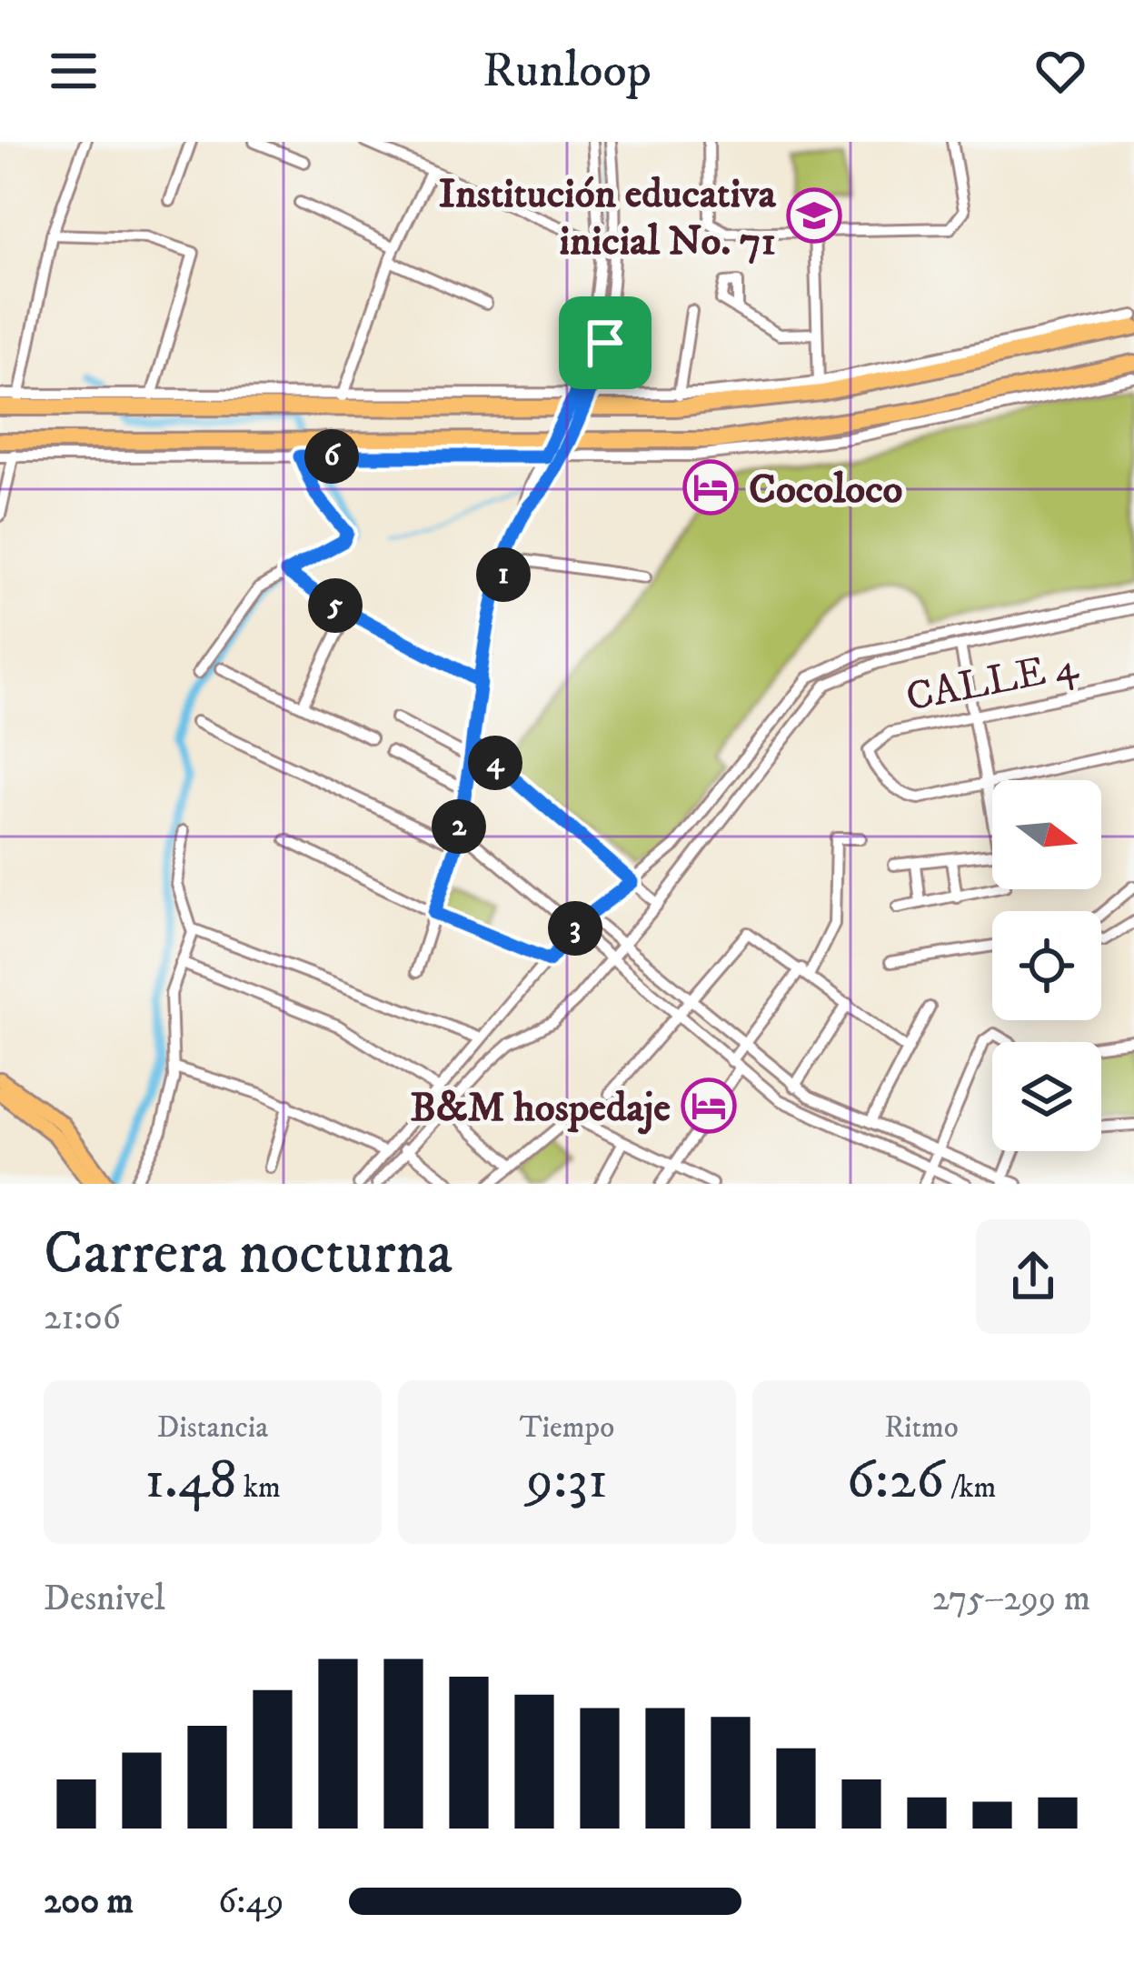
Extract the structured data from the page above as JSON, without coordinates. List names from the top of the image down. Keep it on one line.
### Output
{"streets":{"street":["CALLE 4"]},"places":{"school or university":["Institución educativa inicial No. 71"],"hotel":["Cocoloco","B&M hospedaje"]},"north":"right","page":{"header":"Runloop","pins":["6","1","5","4","2","3"],"heading":["Carrera nocturna","21:06"],"stats":[["Distancia","1.48 km"],["Tiempo","9:31"],["Ritmo","6:26 /km"]],"chart":["Desnivel","275–299 m"],"list":[{"name":"200 m","note":"6:49"}]}}
